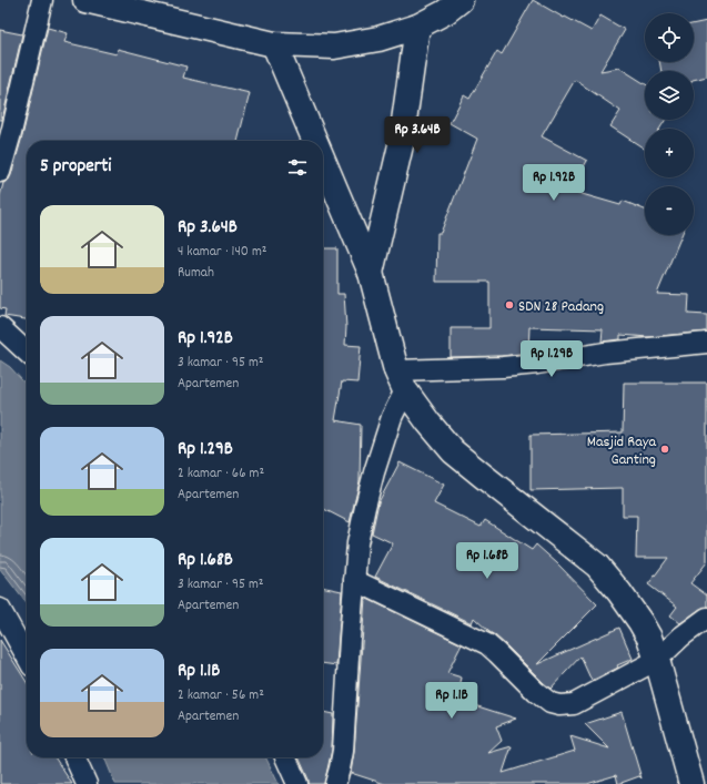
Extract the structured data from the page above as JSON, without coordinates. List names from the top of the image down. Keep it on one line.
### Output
{"places":["SDN 28 Padang","Masjid Raya Ganting"],"page":{"map_buttons":["+","−"],"price":["Rp 3.64B","Rp 1.92B","Rp 1.29B","Rp 1.68B","Rp 1.1B"],"heading":"5 properti","list":[{"name":"Rp 3.64B","note":"4 kamar · 140 m² · Rumah"},{"name":"Rp 1.92B","note":"3 kamar · 95 m² · Apartemen"},{"name":"Rp 1.29B","note":"2 kamar · 66 m² · Apartemen"},{"name":"Rp 1.68B","note":"3 kamar · 95 m² · Apartemen"},{"name":"Rp 1.1B","note":"2 kamar · 56 m² · Apartemen"}]}}
